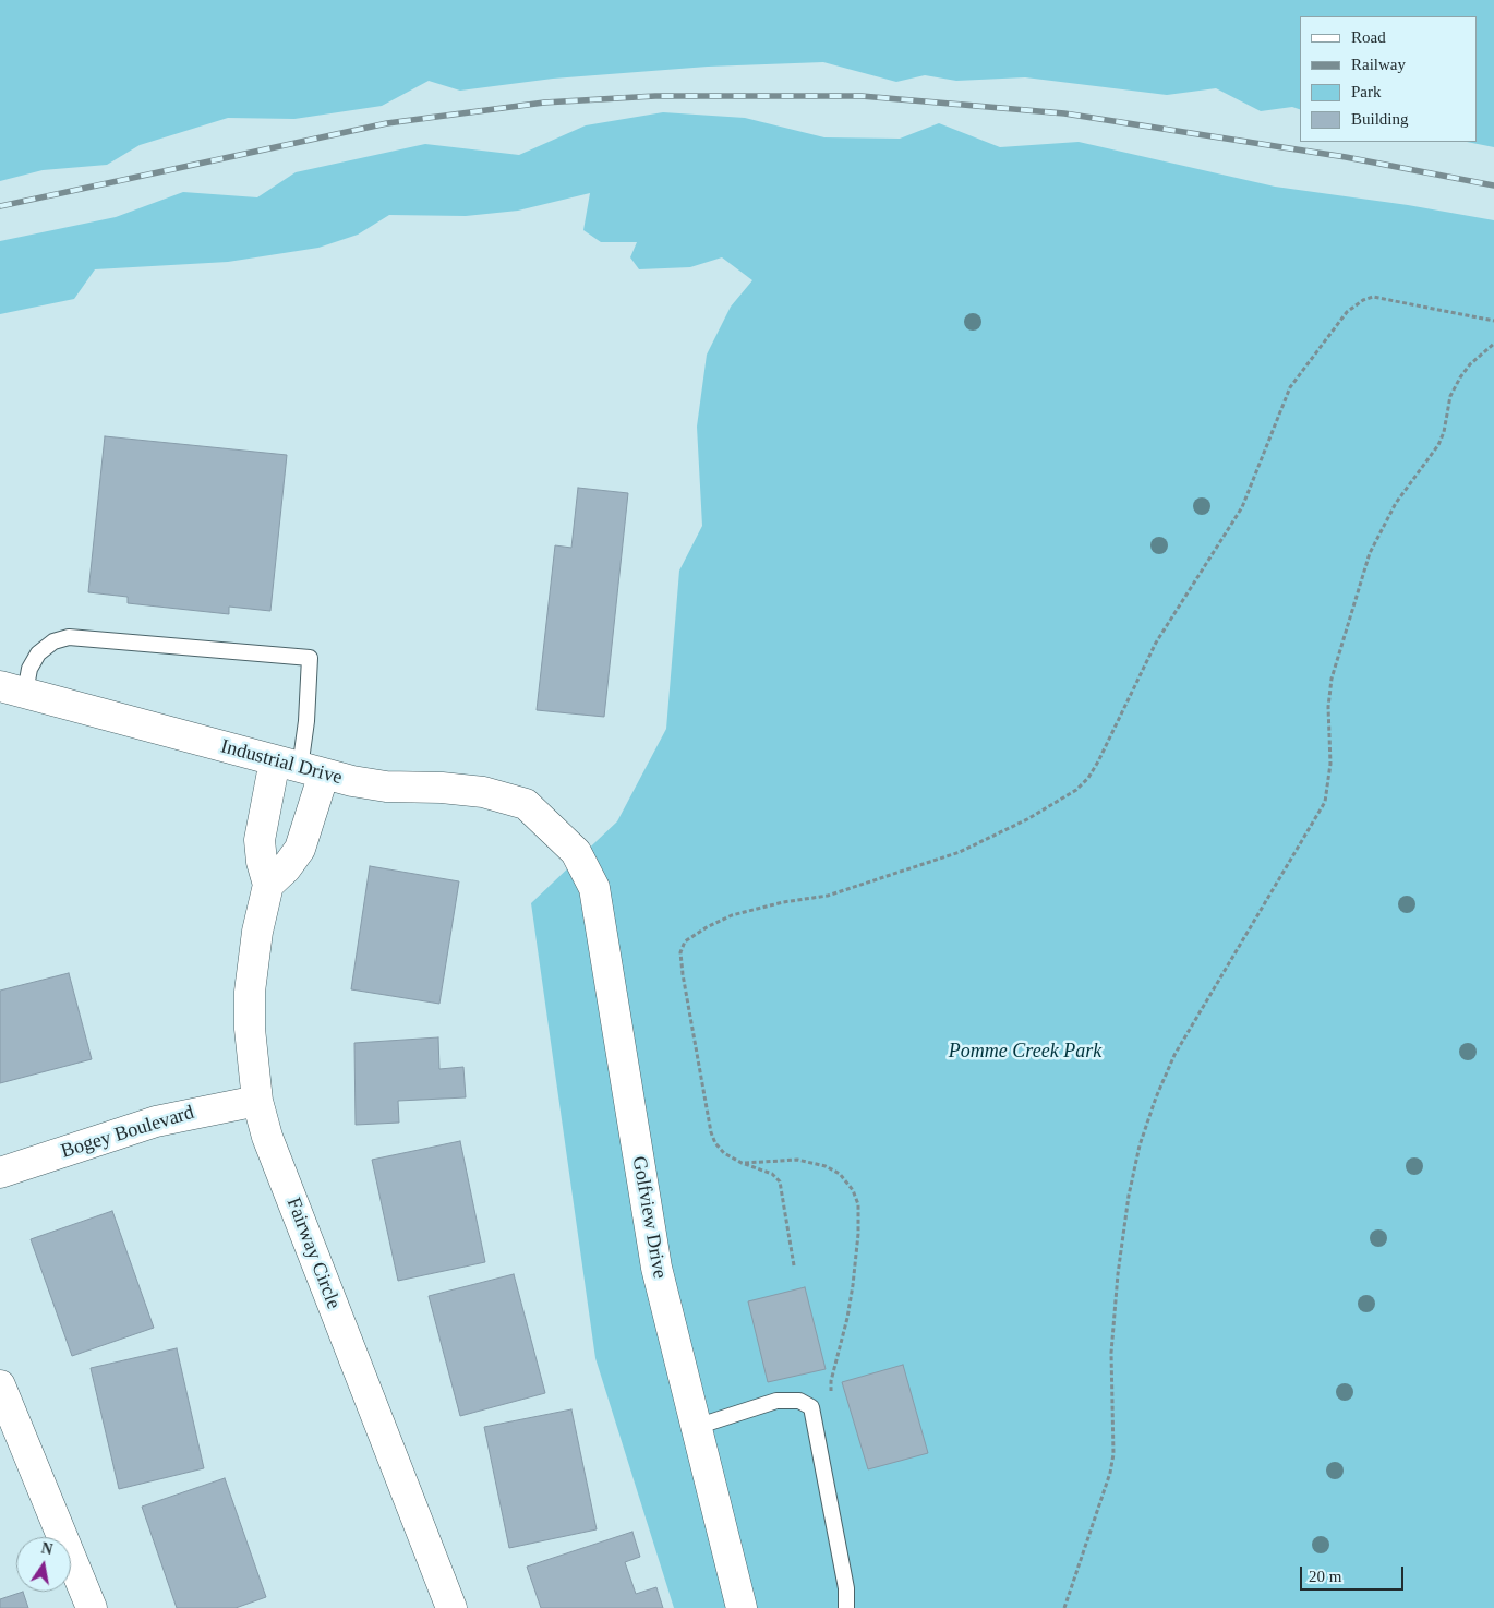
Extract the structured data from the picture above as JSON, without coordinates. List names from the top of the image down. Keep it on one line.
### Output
{"streets":{"street":["Industrial Drive","Bogey Boulevard","Golfview Drive","Fairway Circle"]},"crossings":[["Industrial Drive","Golfview Drive"],["Industrial Drive","Fairway Circle"],["Bogey Boulevard","Fairway Circle"]],"parks":["Pomme Creek Park"],"legend":["Road","Railway","Park","Building"],"scale_bar":"20 m","north":"top"}
